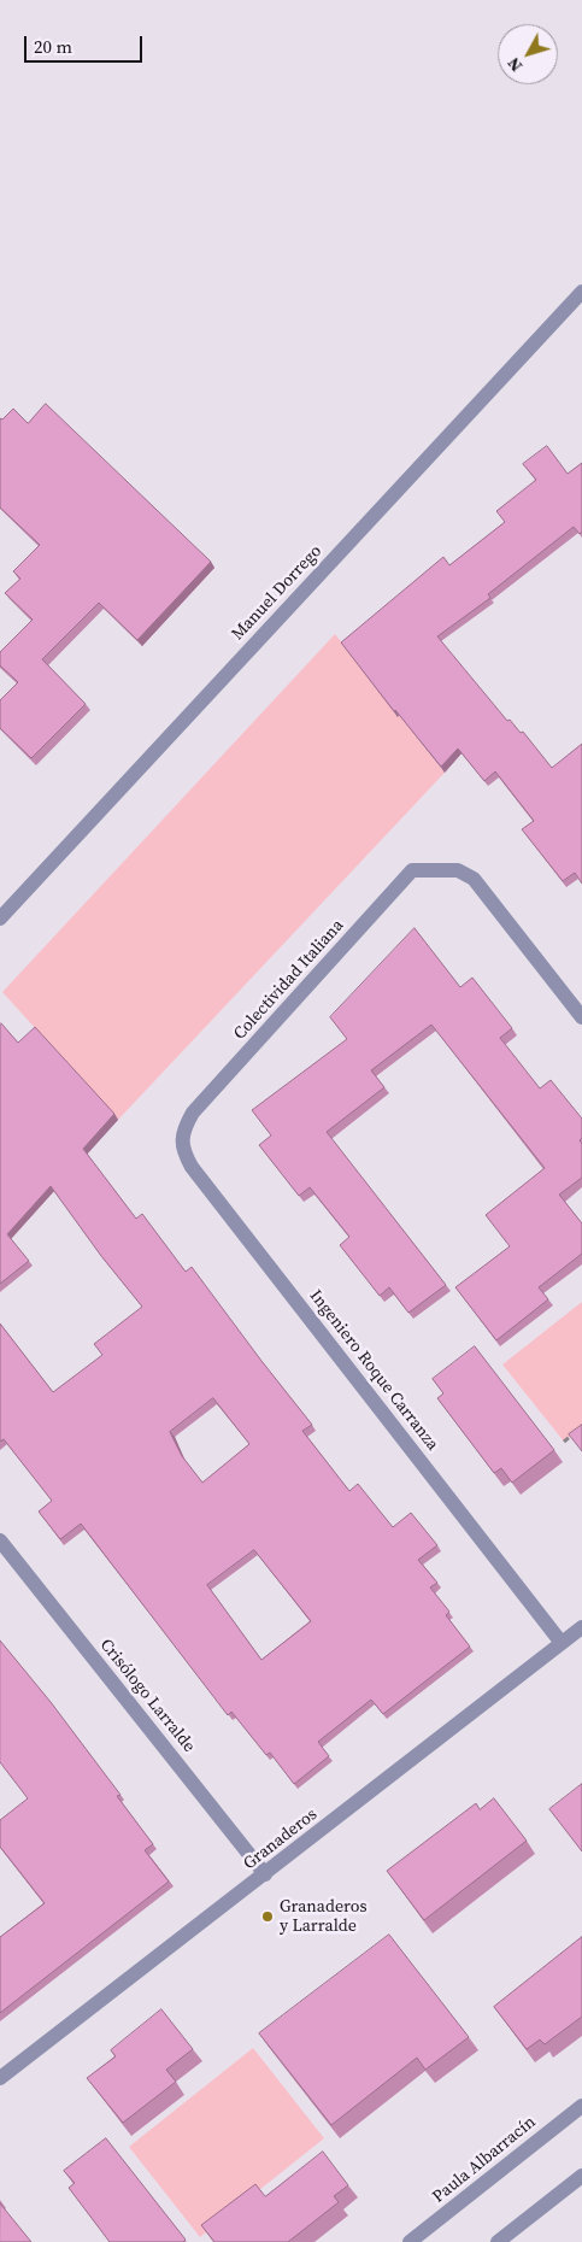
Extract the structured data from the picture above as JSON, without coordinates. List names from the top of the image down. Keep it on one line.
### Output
{"streets":{"street":["Manuel Dorrego","Colectividad Italiana","Ingeniero Roque Carranza","Crisólogo Larralde","Granaderos","Paula Albarracín"]},"crossings":[["Colectividad Italiana","Ingeniero Roque Carranza"],["Ingeniero Roque Carranza","Granaderos"],["Crisólogo Larralde","Granaderos"]],"places":["Granaderos y Larralde"],"scale_bar":"20 m","north":"bottom left"}
